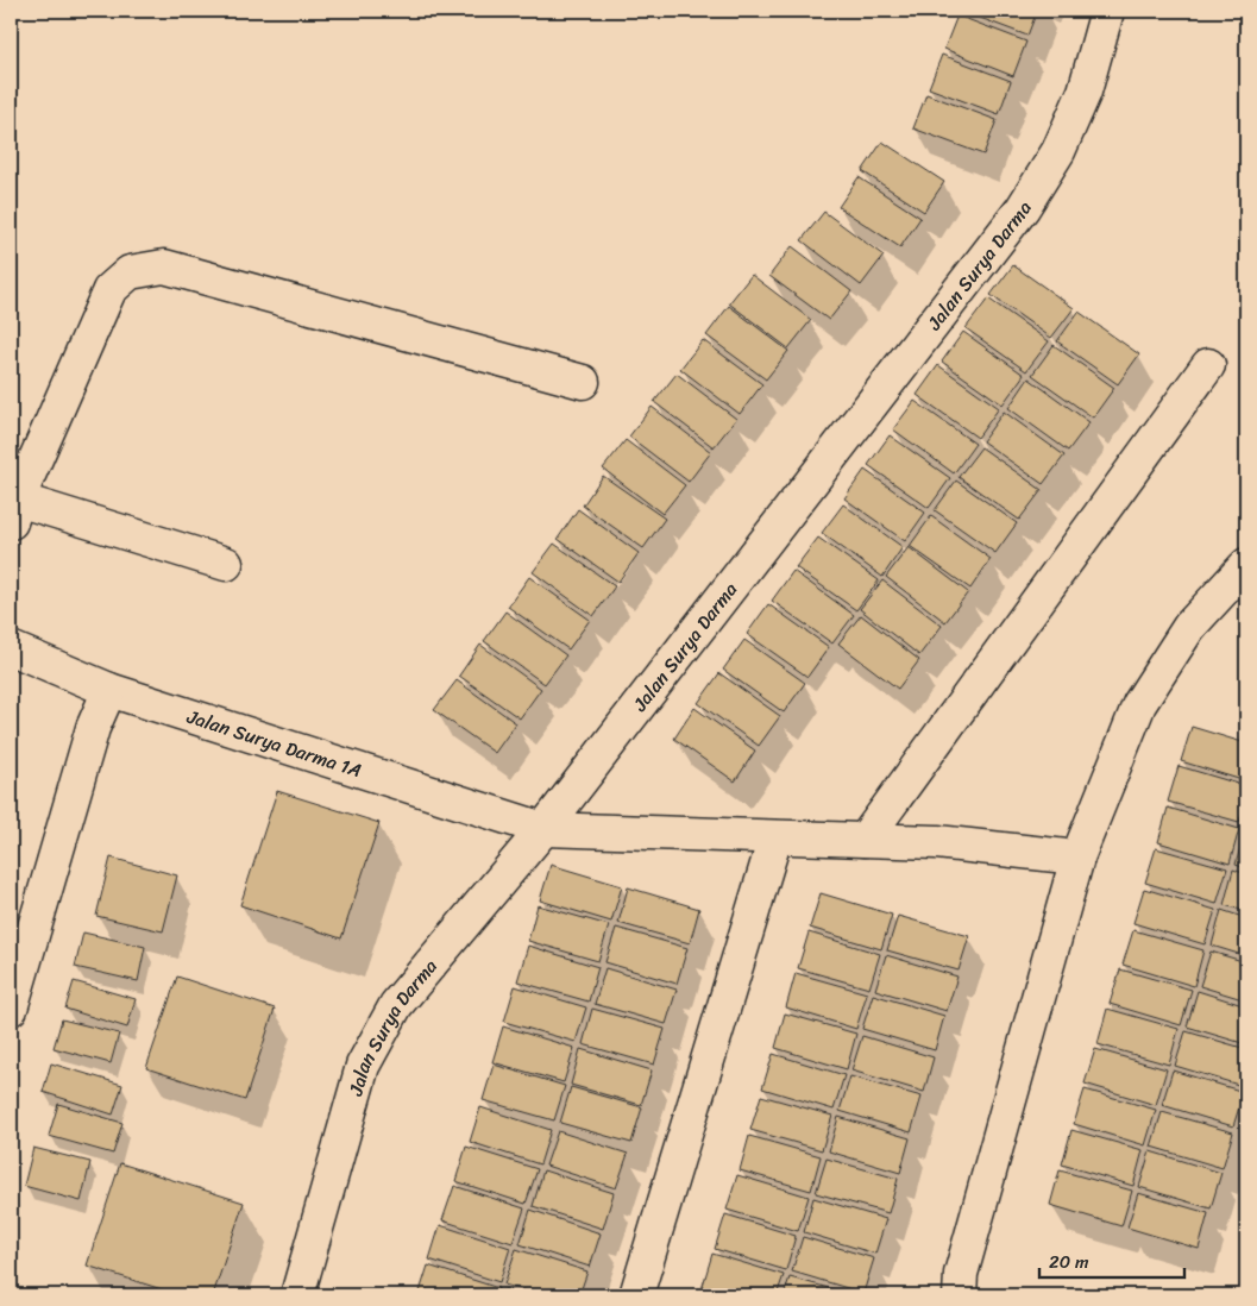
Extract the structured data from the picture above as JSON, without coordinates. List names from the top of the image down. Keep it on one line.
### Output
{"streets":{"street":["Jalan Surya Darma","Jalan Surya Darma 1A"]},"crossings":[["Jalan Surya Darma","Jalan Surya Darma 1A"]],"scale_bar":"20 m"}
